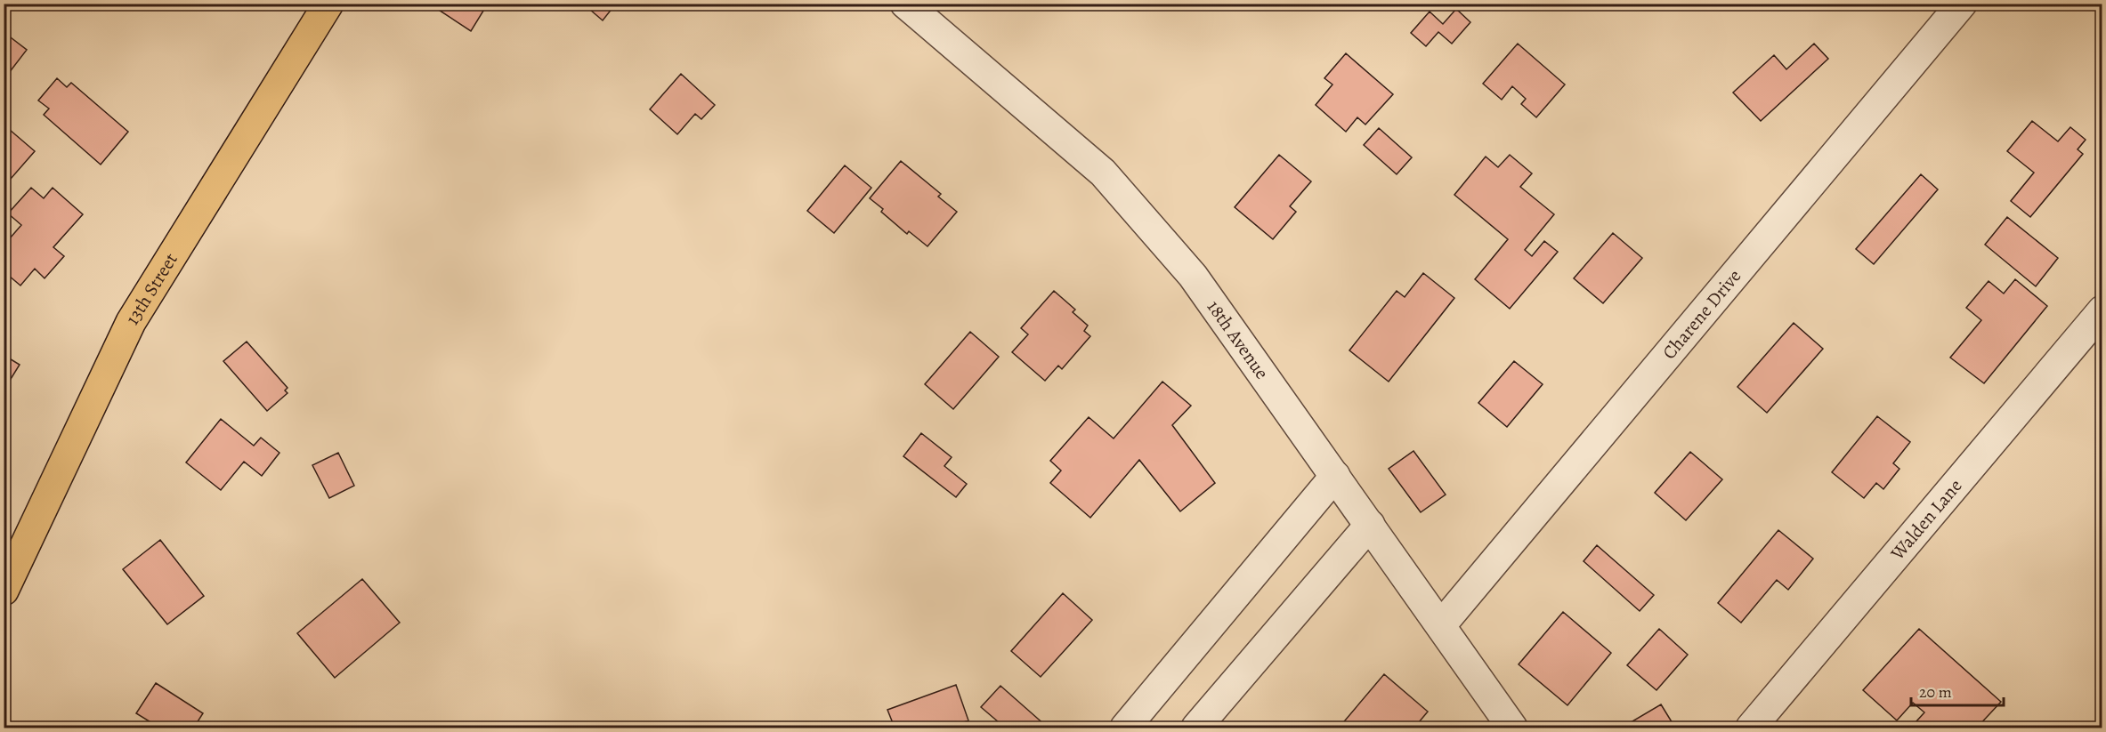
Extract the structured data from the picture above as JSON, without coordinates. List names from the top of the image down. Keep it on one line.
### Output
{"streets":{"main road":["13th Street"],"street":["Charene Drive","18th Avenue","Walden Lane"]},"crossings":[["Charene Drive","18th Avenue"]],"scale_bar":"20 m"}
